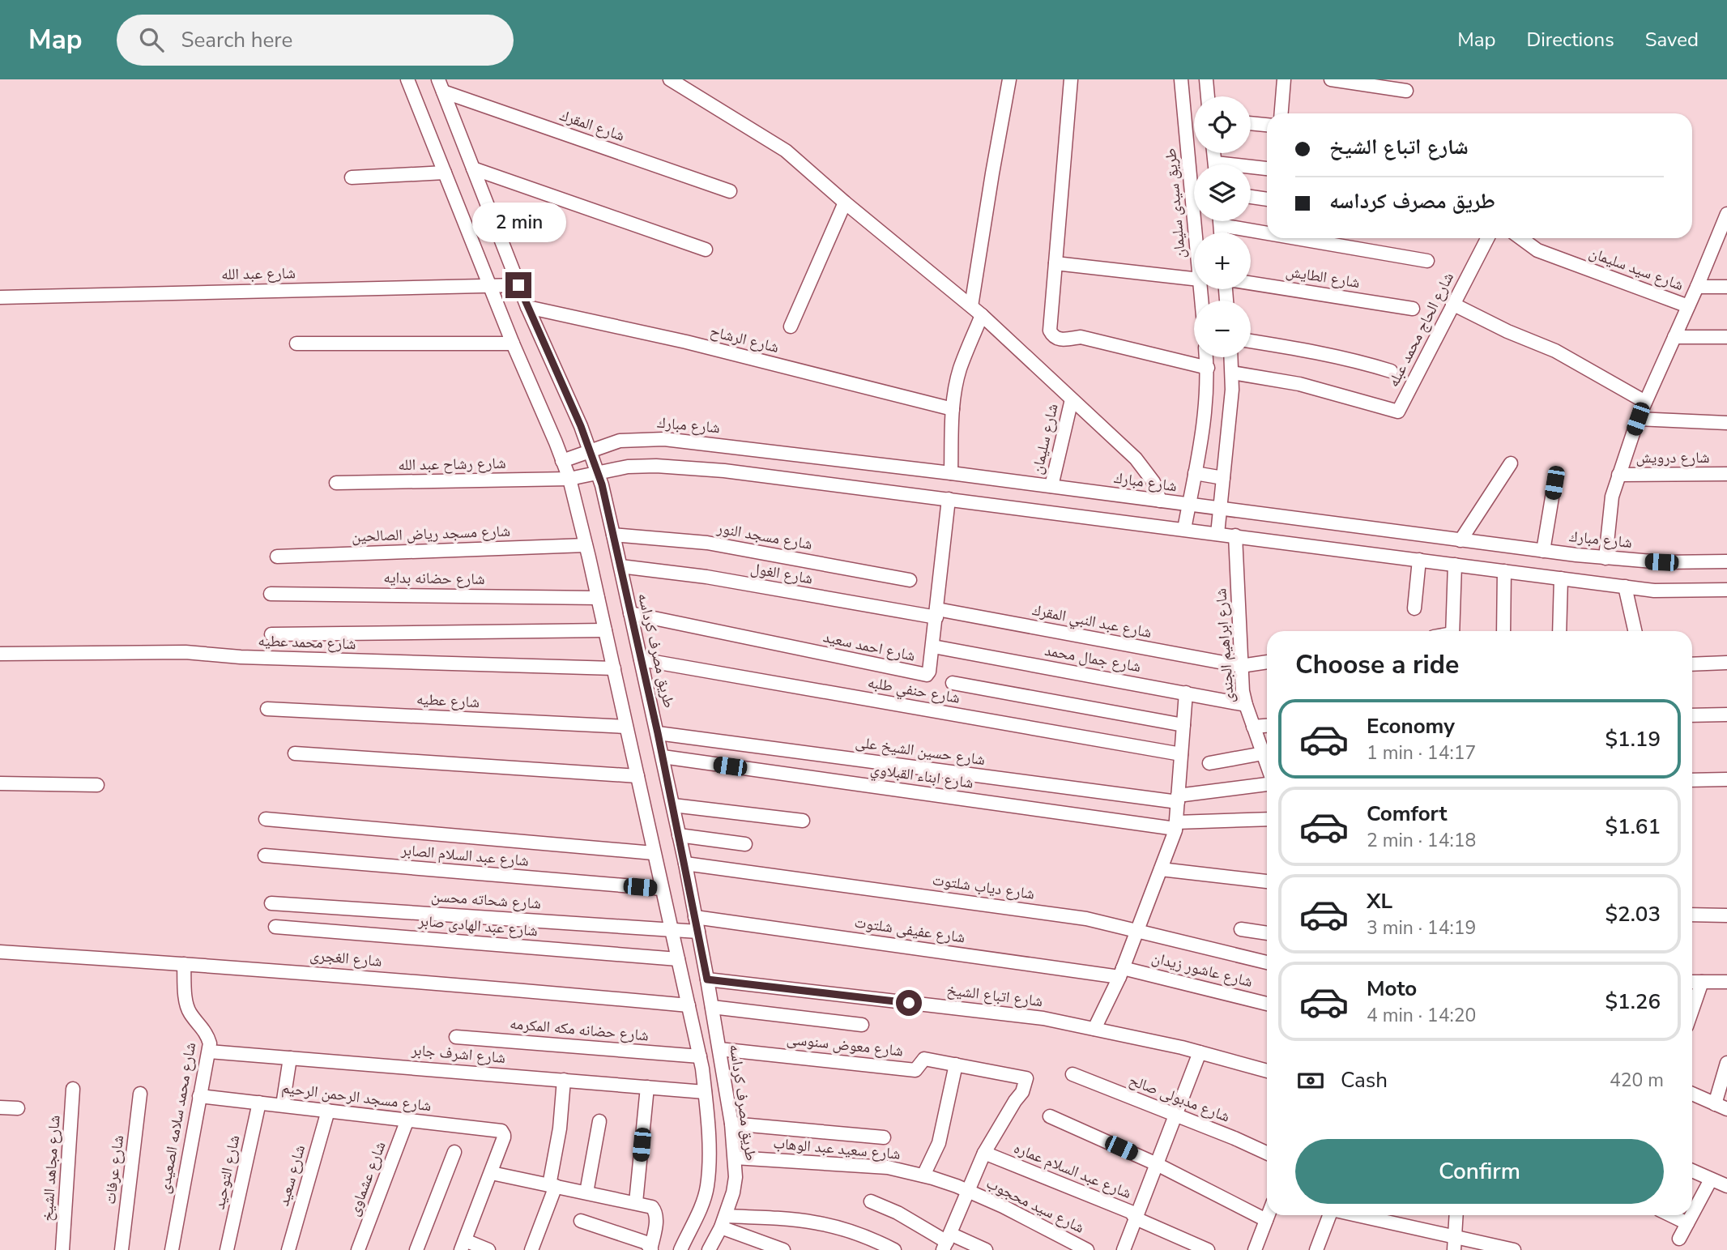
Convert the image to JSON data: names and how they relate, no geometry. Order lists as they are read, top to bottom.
{
  "streets": {
    "street": [
      "شارع المقرك",
      "طريق سيدى سليمان",
      "شارع سيد سليمان",
      "شارع عبد الله",
      "شارع الطايش",
      "شارع الحاج محمد عبله",
      "شارع الرشاح",
      "شارع مبارك",
      "شارع سليمان",
      "شارع درويش",
      "شارع رشاح عبد الله",
      "شارع مسجد رياض الصالحين",
      "شارع مسجد النور",
      "شارع الغول",
      "شارع حضانه بدايه",
      "شارع عبد النبي المقرك",
      "شارع محمد عطيه",
      "شارع ابراهيم الجندى",
      "شارع احمد سعيد",
      "طريق مصرف كرداسه",
      "شارع جمال محمد",
      "شارع حنفي طلبه",
      "شارع عطيه",
      "شارع حسين الشيخ على",
      "شارع ابناء القبلاوي",
      "شارع عبد السلام الصابر",
      "شارع دياب شلتوت",
      "شارع شحاته محسن",
      "شارع عبد الهادى صابر",
      "شارع عفيفى شلتوت",
      "شارع الغجرى",
      "شارع عاشور زيدان",
      "شارع اتباع الشيخ",
      "شارع حضانه مكه المكرمه",
      "شارع معوض سنوسى",
      "شارع اشرف جابر",
      "شارع مسجد الرحمن الرحيم",
      "شارع مدبولى صالح",
      "شارع محمد سلامه الصعيدى",
      "شارع سعيد عبد الوهاب",
      "شارع مجاهد الشيخ",
      "شارع عرفات",
      "شارع عبد السلام عماره",
      "شارع التوحيد",
      "شارع سعيد",
      "شارع عشماوى",
      "شارع سيد محجوب"
    ]
  },
  "crossings": [
    ["شارع المقرك", "طريق مصرف كرداسه"],
    ["شارع سيد سليمان", "شارع مبارك"],
    ["شارع سيد سليمان", "شارع درويش"],
    ["شارع عبد الله", "طريق مصرف كرداسه"],
    ["شارع الرشاح", "طريق مصرف كرداسه"],
    ["شارع مبارك", "شارع سليمان"],
    ["شارع مبارك", "طريق مصرف كرداسه"],
    ["شارع مسجد النور", "طريق مصرف كرداسه"],
    ["شارع الغول", "شارع عبد النبي المقرك"],
    ["شارع الغول", "شارع احمد سعيد"],
    ["شارع الغول", "طريق مصرف كرداسه"],
    ["شارع عبد النبي المقرك", "شارع ابراهيم الجندى"],
    ["شارع عبد النبي المقرك", "شارع احمد سعيد"],
    ["شارع ابراهيم الجندى", "شارع جمال محمد"],
    ["شارع احمد سعيد", "طريق مصرف كرداسه"],
    ["شارع احمد سعيد", "شارع جمال محمد"],
    ["طريق مصرف كرداسه", "شارع حنفي طلبه"],
    ["طريق مصرف كرداسه", "شارع حسين الشيخ على"],
    ["طريق مصرف كرداسه", "شارع ابناء القبلاوي"],
    ["طريق مصرف كرداسه", "شارع دياب شلتوت"],
    ["طريق مصرف كرداسه", "شارع شحاته محسن"],
    ["طريق مصرف كرداسه", "شارع عفيفى شلتوت"],
    ["طريق مصرف كرداسه", "شارع اتباع الشيخ"],
    ["طريق مصرف كرداسه", "شارع معوض سنوسى"],
    ["طريق مصرف كرداسه", "شارع سعيد عبد الوهاب"],
    ["شارع عفيفى شلتوت", "شارع عاشور زيدان"],
    ["شارع الغجرى", "شارع محمد سلامه الصعيدى"],
    ["شارع معوض سنوسى", "شارع عبد السلام عماره"],
    ["شارع اشرف جابر", "شارع محمد سلامه الصعيدى"],
    ["شارع مسجد الرحمن الرحيم", "شارع محمد سلامه الصعيدى"],
    ["شارع مسجد الرحمن الرحيم", "شارع التوحيد"],
    ["شارع مسجد الرحمن الرحيم", "شارع سعيد"],
    ["شارع مسجد الرحمن الرحيم", "شارع عشماوى"],
    ["شارع سعيد عبد الوهاب", "شارع سيد محجوب"]
  ],
  "page": {
    "header": "Map",
    "search": "Search here",
    "nav": ["Map", "Directions", "Saved"],
    "map_buttons": ["+", "−"],
    "banner": ["شارع اتباع الشيخ", "طريق مصرف كرداسه"],
    "bubble": "2 min",
    "heading": "Choose a ride",
    "list": [
      {
        "name": "Economy",
        "note": "1 min · 14:17",
        "value": "$1.19"
      },
      {
        "name": "Comfort",
        "note": "2 min · 14:18",
        "value": "$1.61"
      },
      {
        "name": "XL",
        "note": "3 min · 14:19",
        "value": "$2.03"
      },
      {
        "name": "Moto",
        "note": "4 min · 14:20",
        "value": "$1.26"
      }
    ],
    "pay": ["Cash", "420 m"],
    "buttons": "Confirm"
  }
}
